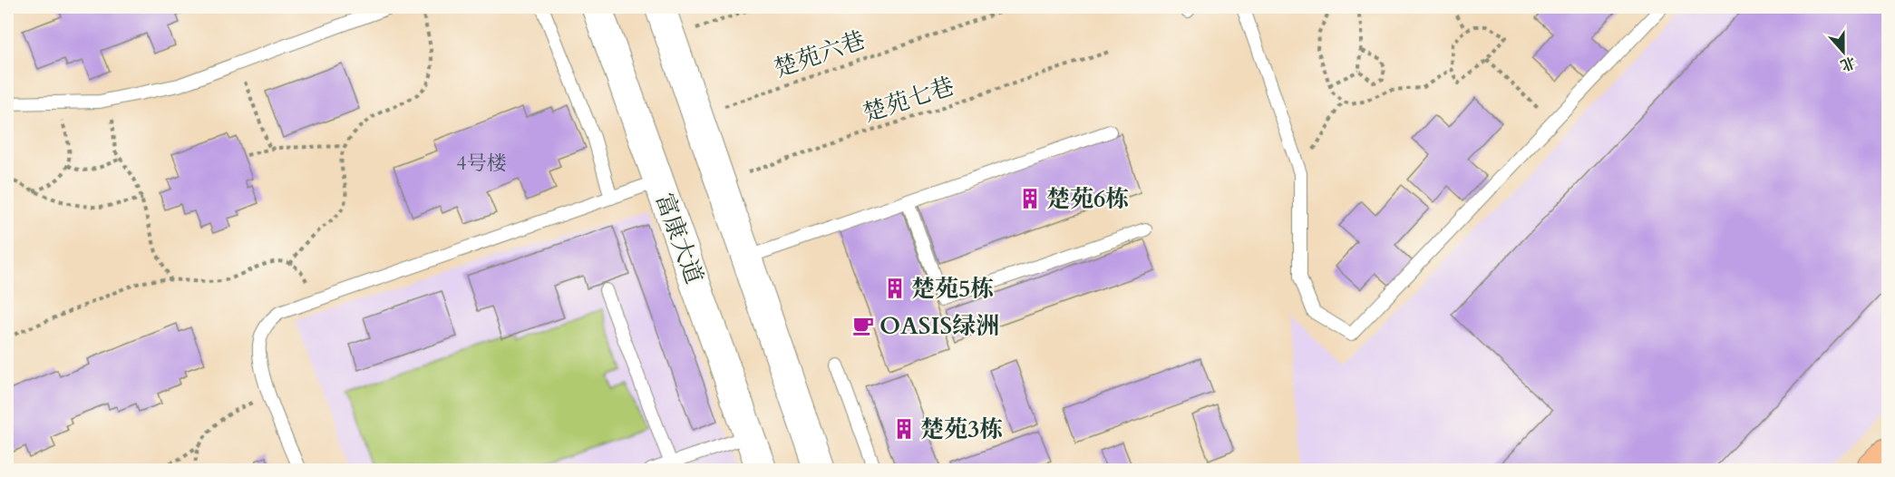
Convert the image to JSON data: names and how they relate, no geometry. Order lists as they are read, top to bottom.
{
  "streets": {
    "street": ["富康大道"],
    "path": ["楚苑六巷", "楚苑七巷"]
  },
  "places": {
    "building": ["楚苑6栋", "楚苑5栋", "楚苑3栋"],
    "cafe": ["OASIS绿洲"]
  },
  "house_numbers": ["4号楼"],
  "north": "bottom"
}
